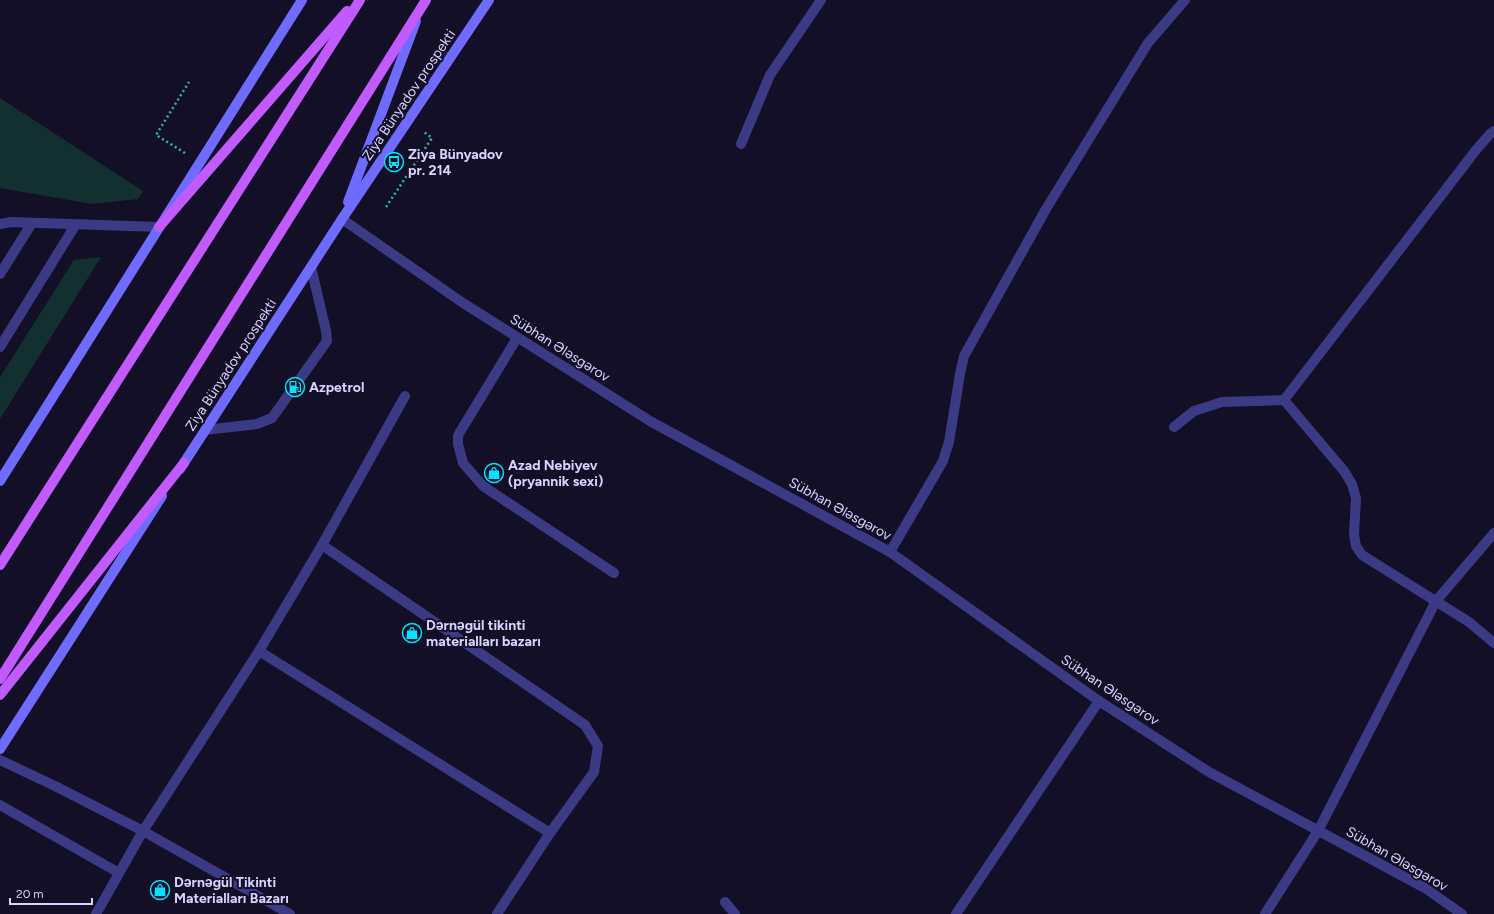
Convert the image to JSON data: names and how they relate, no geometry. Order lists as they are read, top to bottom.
{
  "streets": {
    "main road": ["Ziya Bünyadov prospekti"],
    "street": ["Sübhan Ələsgərov"]
  },
  "crossings": [
    ["Ziya Bünyadov prospekti", "Sübhan Ələsgərov"]
  ],
  "places": {
    "bus stop": ["Ziya Bünyadov pr. 214"],
    "fuel station": ["Azpetrol"],
    "shop": ["Azad Nebiyev (pryannik sexi)", "Dərnəgül tikinti materialları bazarı", "Dərnəgül Tikinti Materialları Bazarı"]
  },
  "scale_bar": "20 m"
}
